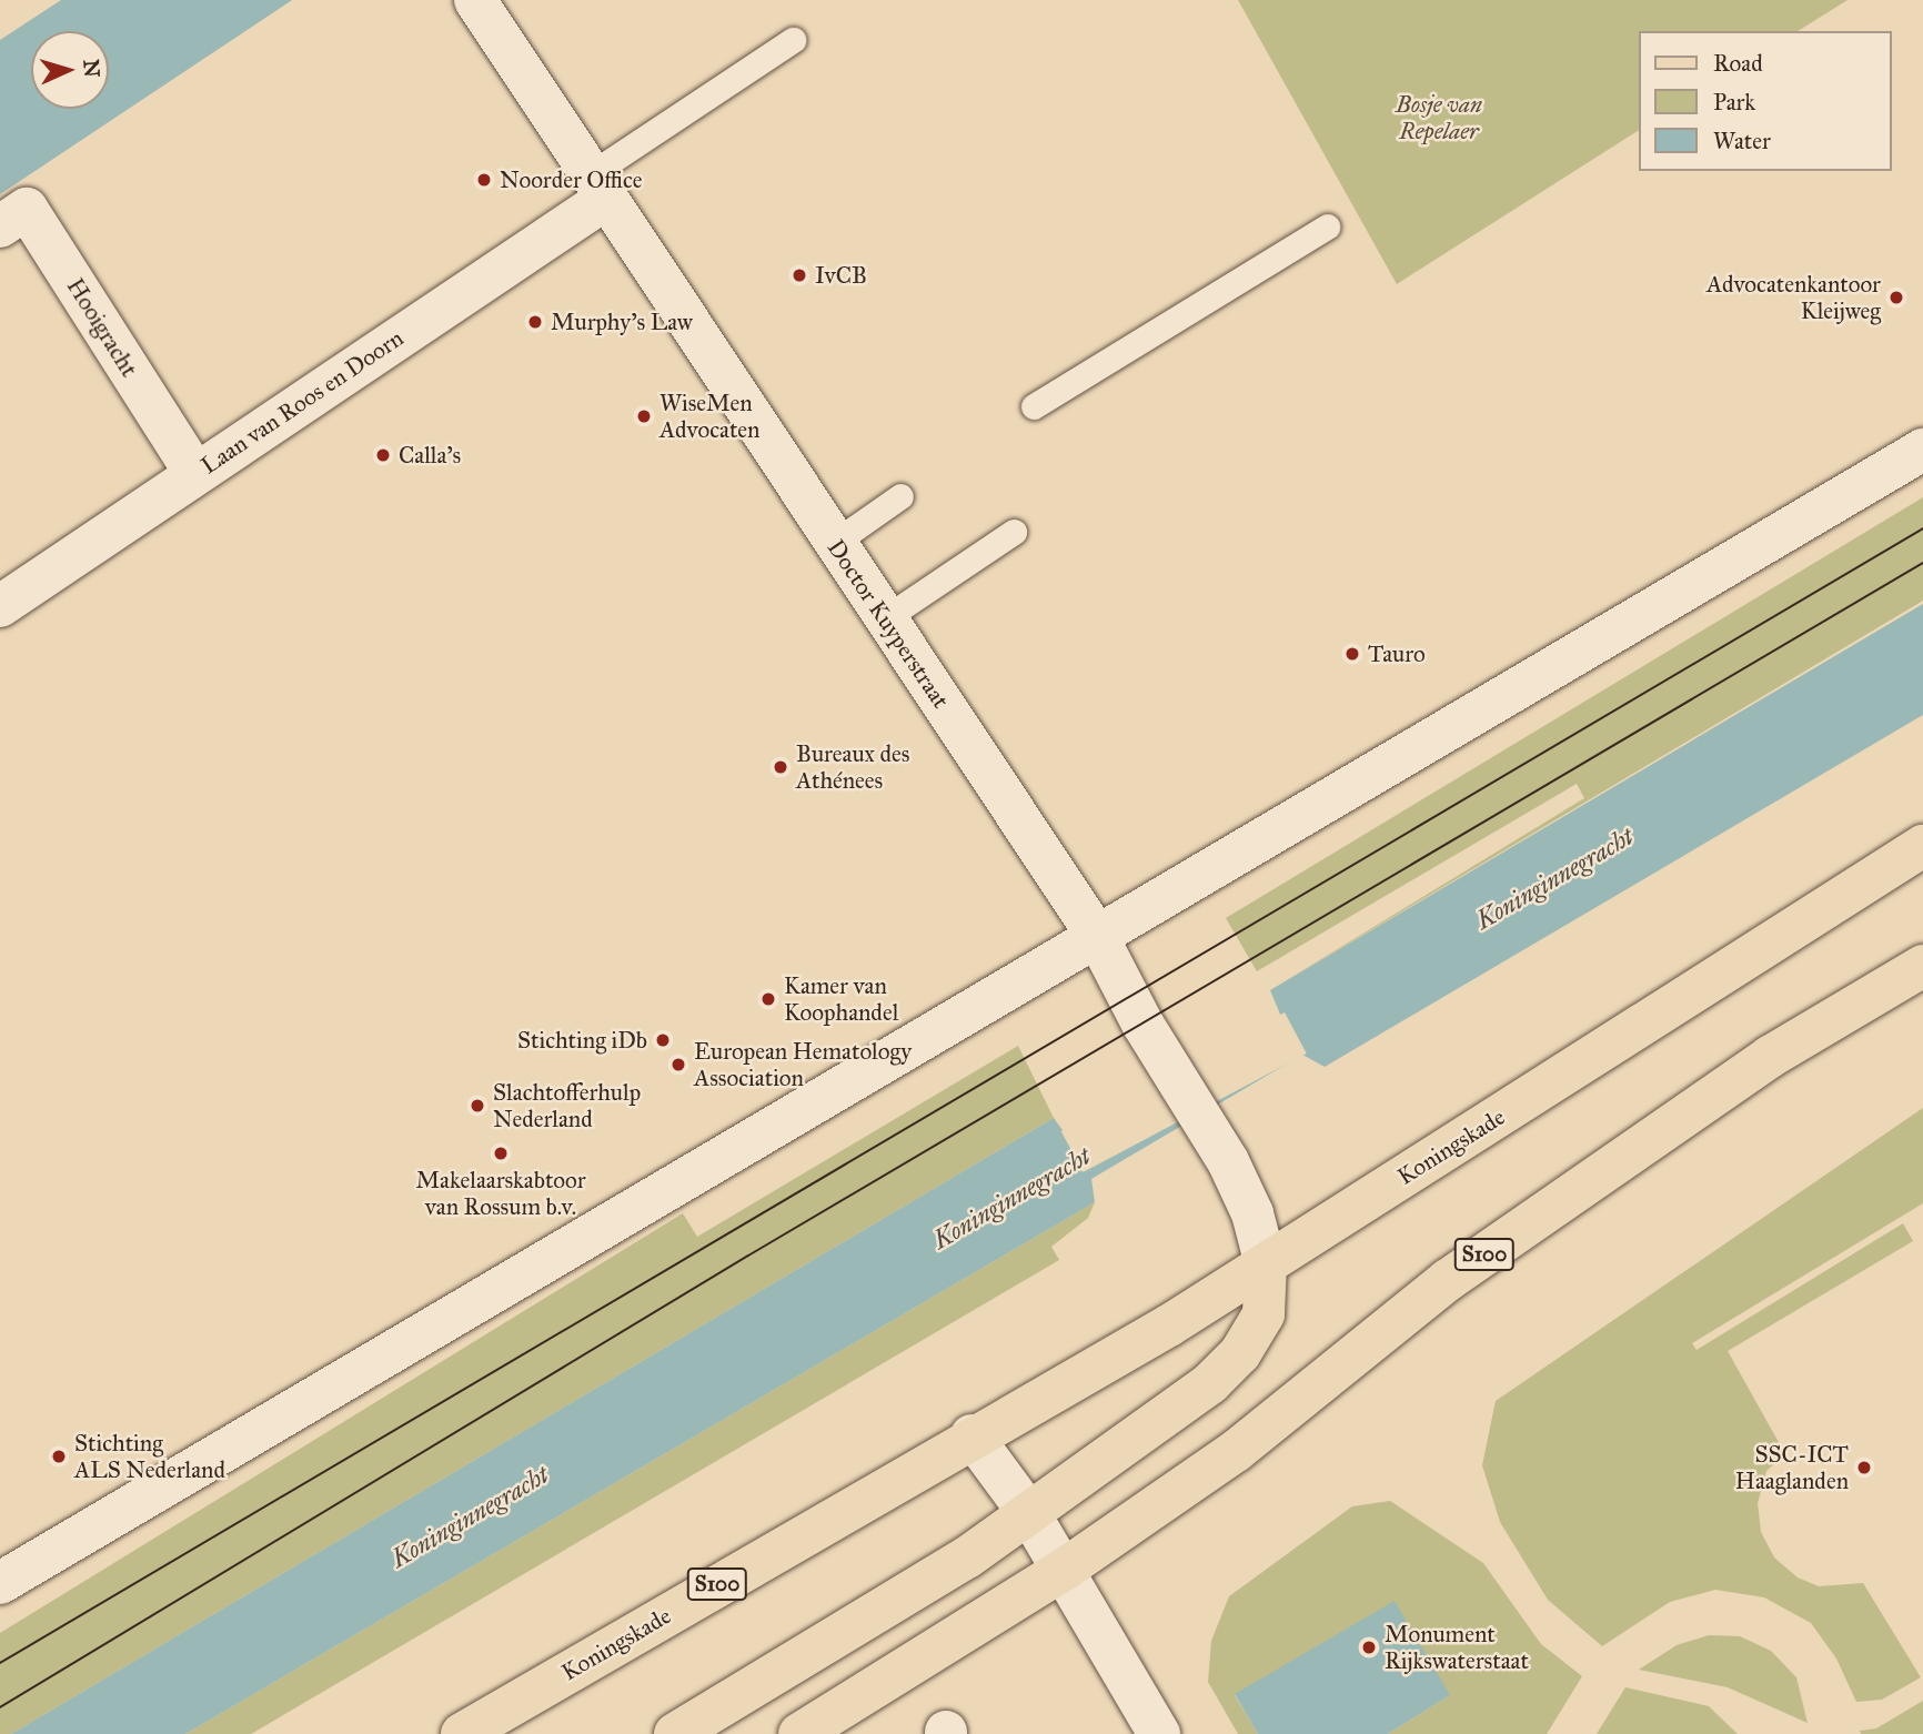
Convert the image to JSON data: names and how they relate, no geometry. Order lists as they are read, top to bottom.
{
  "streets": {
    "main road": ["Koningskade", "S100"],
    "street": ["Hooigracht", "Laan van Roos en Doorn", "Doctor Kuyperstraat"]
  },
  "crossings": [
    ["Hooigracht", "Laan van Roos en Doorn"],
    ["Laan van Roos en Doorn", "Doctor Kuyperstraat"],
    ["Doctor Kuyperstraat", "Koningskade"]
  ],
  "water": ["Koninginnegracht"],
  "parks": ["Bosje van Repelaer"],
  "places": [
    "Noorder Office",
    "IvCB",
    "Advocatenkantoor Kleijweg",
    "Murphy's Law",
    "WiseMen Advocaten",
    "Calla's",
    "Tauro",
    "Bureaux des Athénees",
    "Kamer van Koophandel",
    "Stichting iDb",
    "European Hematology Association",
    "Slachtofferhulp Nederland",
    "Makelaarskabtoor van Rossum b.v.",
    "Stichting ALS Nederland",
    "SSC-ICT Haaglanden",
    "Monument Rijkswaterstaat"
  ],
  "legend": ["Road", "Park", "Water"],
  "north": "right"
}
